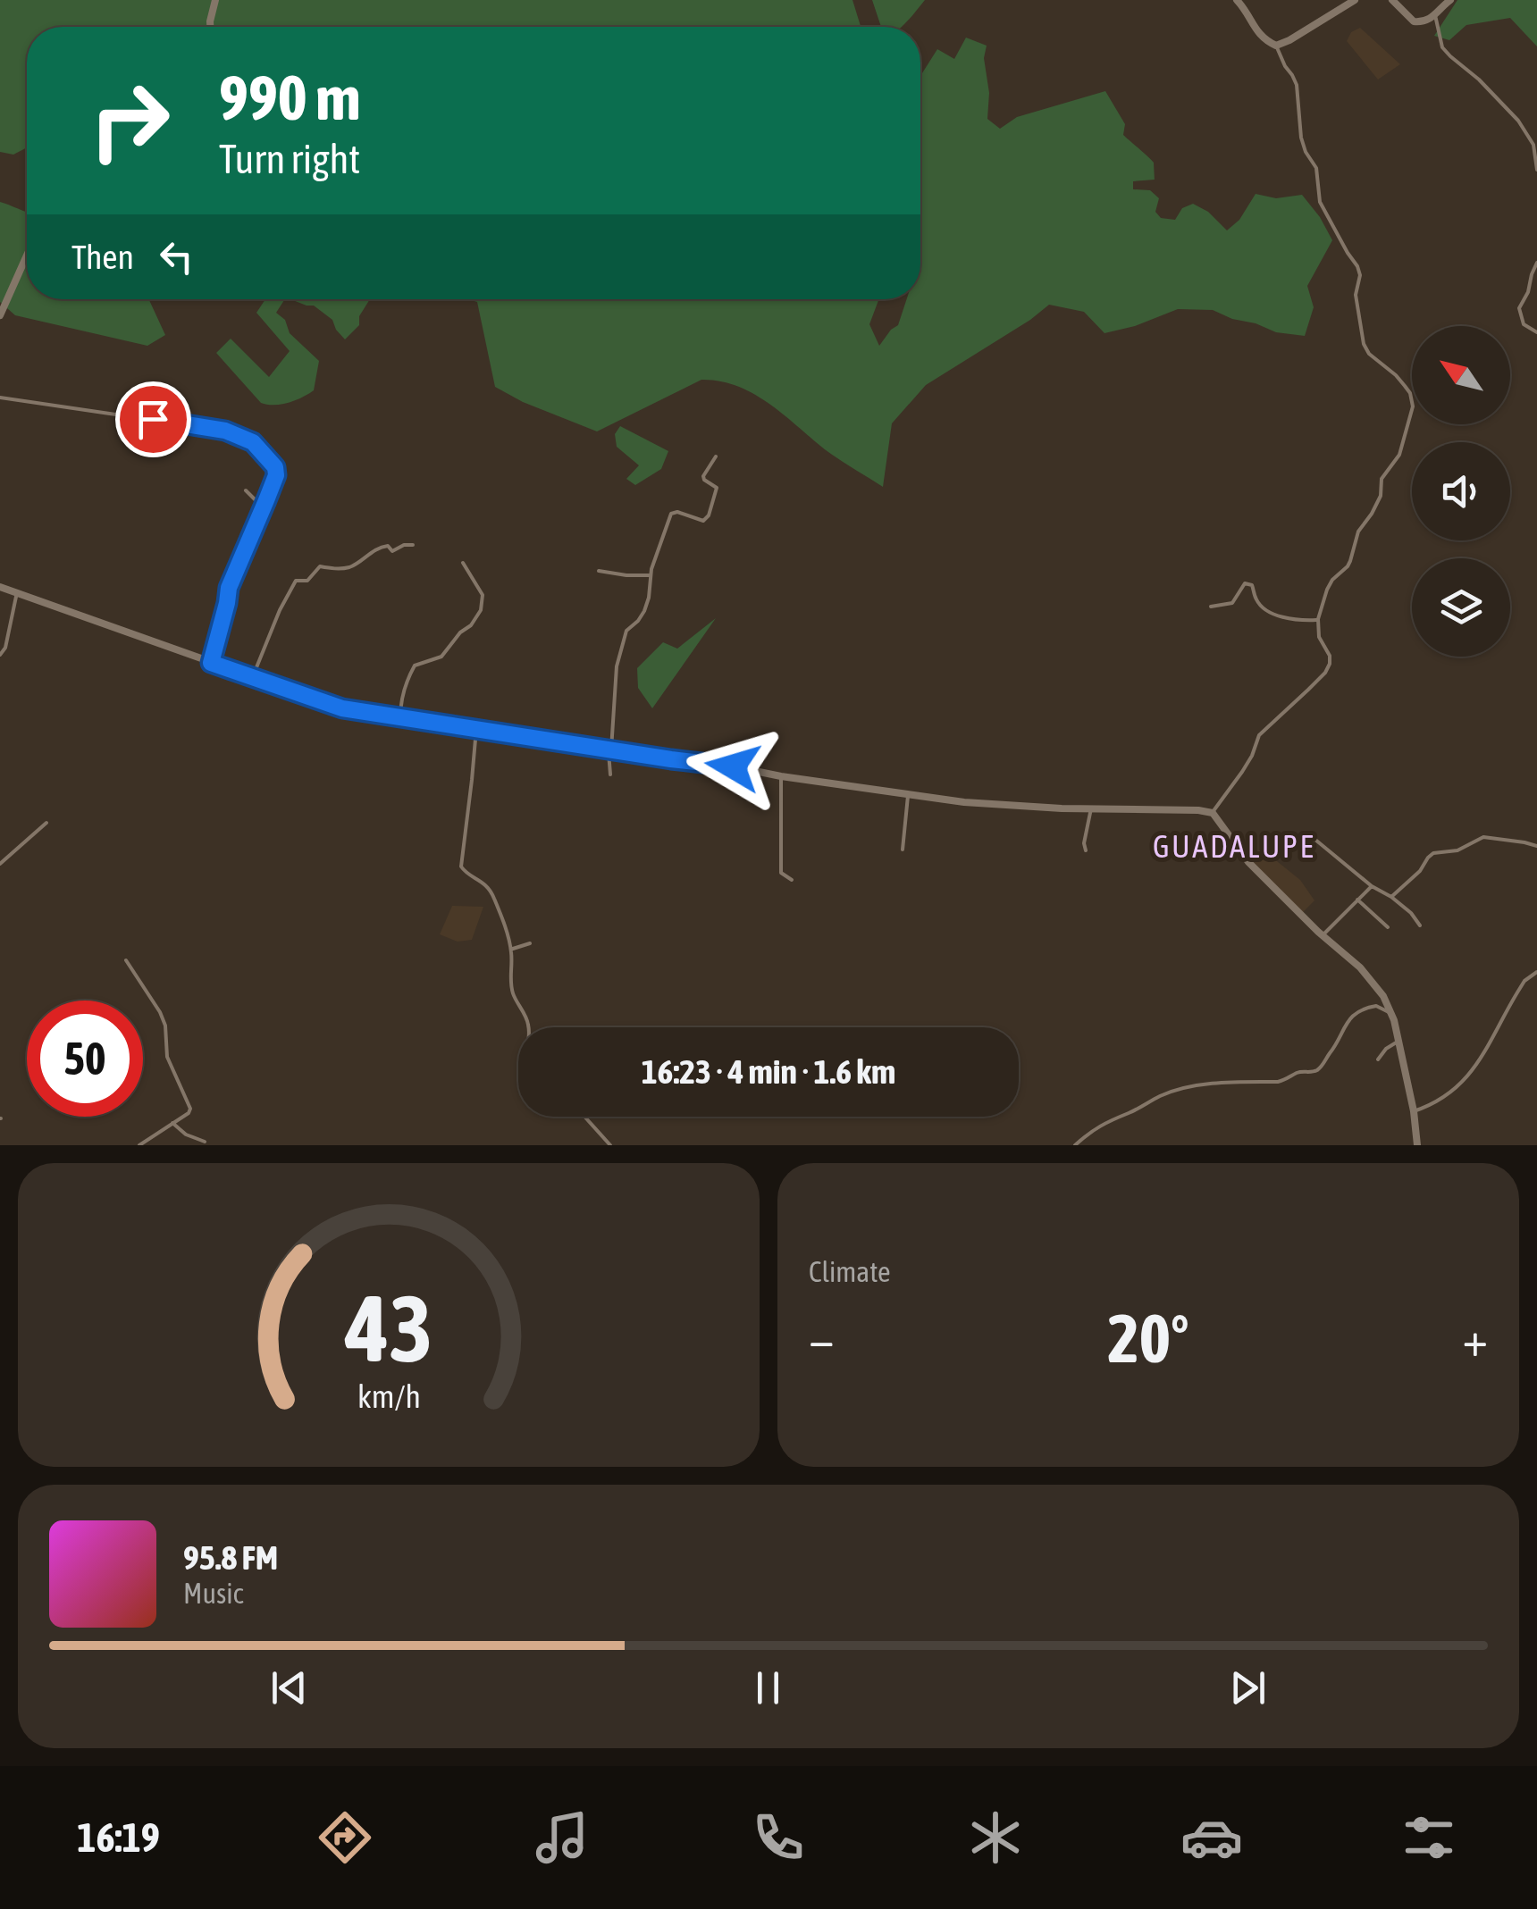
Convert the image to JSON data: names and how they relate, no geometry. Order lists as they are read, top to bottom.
{
  "districts": ["GUADALUPE"],
  "north": "top left",
  "page": {
    "turn": ["990 m", "Turn right"],
    "then": "Then",
    "limit": "50",
    "trip": "16:23 · 4 min · 1.6 km",
    "tile": "Climate",
    "heat": ["−", "20°", "+"],
    "song": ["95.8 FM", "Music"],
    "tabs": "16:19",
    "gauge": ["43", "km/h"]
  }
}
